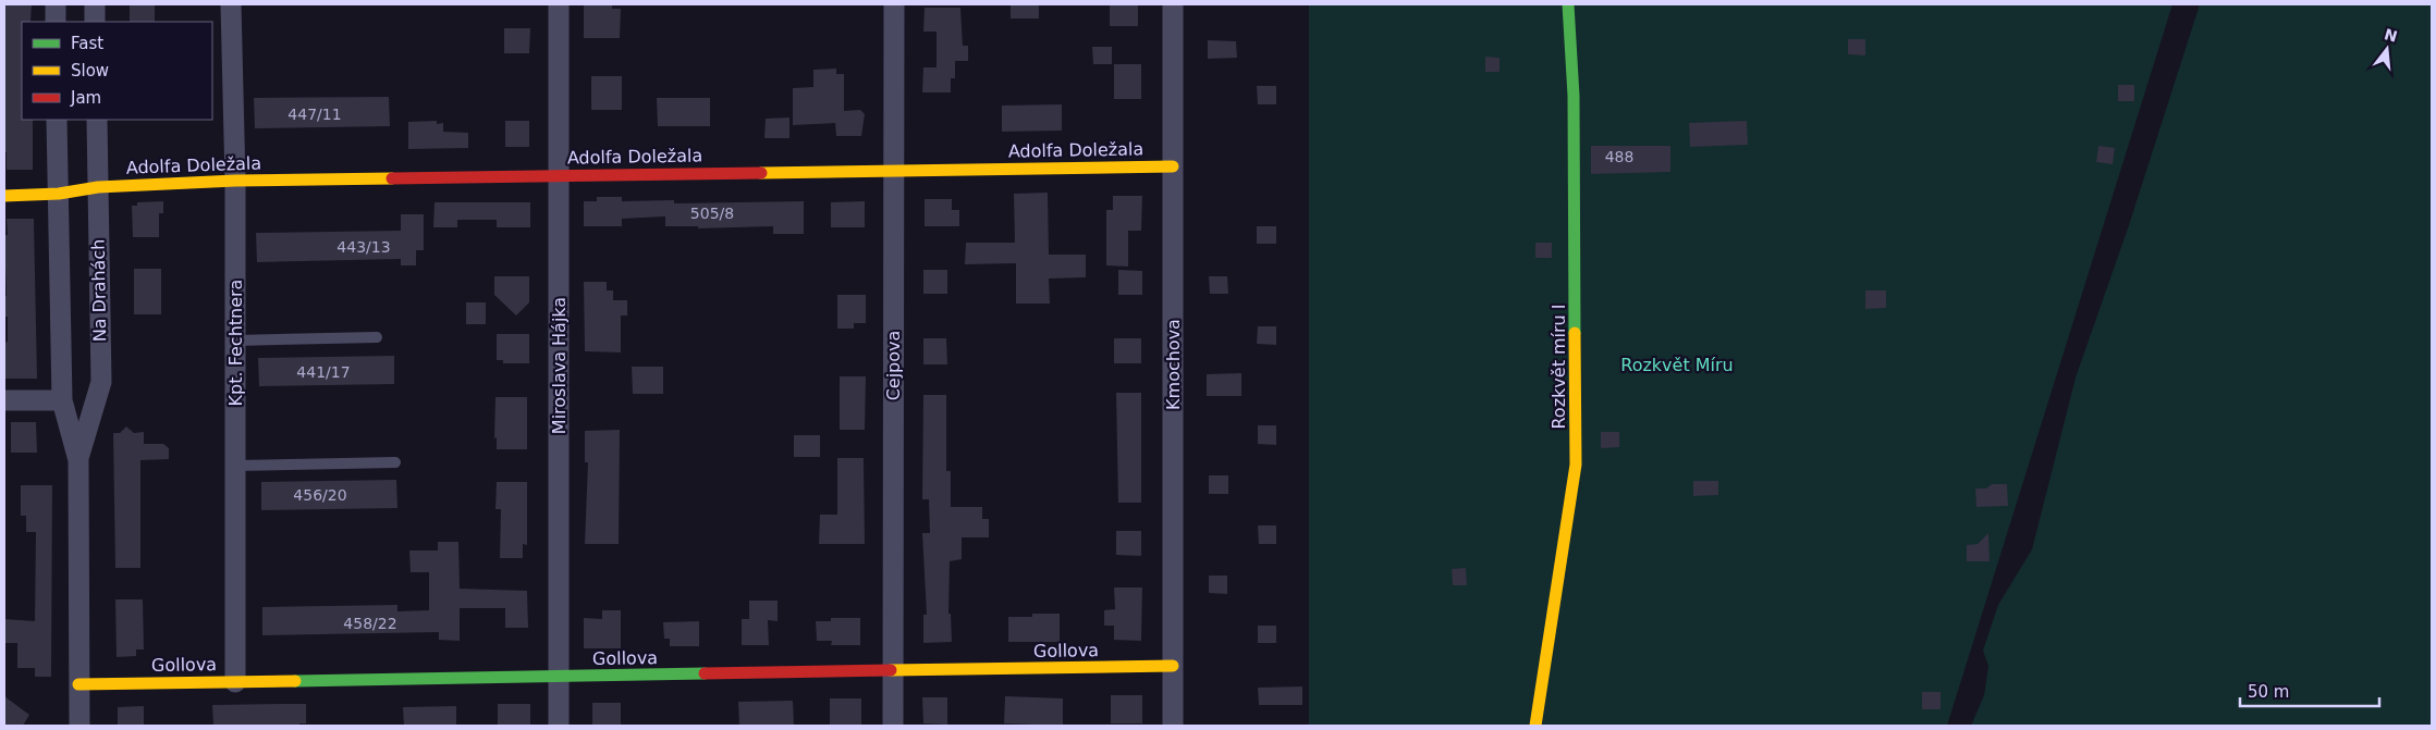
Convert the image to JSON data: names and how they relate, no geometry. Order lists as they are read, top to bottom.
{
  "streets": {
    "street": [
      "Adolfa Doležala",
      "Na Drahách",
      "Kpt. Fechtnera",
      "Kmochova",
      "Miroslava Hájka",
      "Cejpova",
      "Rozkvět míru I",
      "Gollova"
    ]
  },
  "crossings": [
    ["Adolfa Doležala", "Na Drahách"],
    ["Adolfa Doležala", "Kpt. Fechtnera"],
    ["Adolfa Doležala", "Kmochova"],
    ["Adolfa Doležala", "Miroslava Hájka"],
    ["Adolfa Doležala", "Cejpova"],
    ["Na Drahách", "Gollova"],
    ["Kpt. Fechtnera", "Gollova"],
    ["Kmochova", "Gollova"],
    ["Miroslava Hájka", "Gollova"],
    ["Cejpova", "Gollova"]
  ],
  "parks": ["Rozkvět Míru"],
  "house_numbers": [
    "447/11",
    "488",
    "505/8",
    "443/13",
    "441/17",
    "456/20",
    "458/22"
  ],
  "legend": ["Fast", "Slow", "Jam"],
  "scale_bar": "50 m",
  "north": "top"
}
